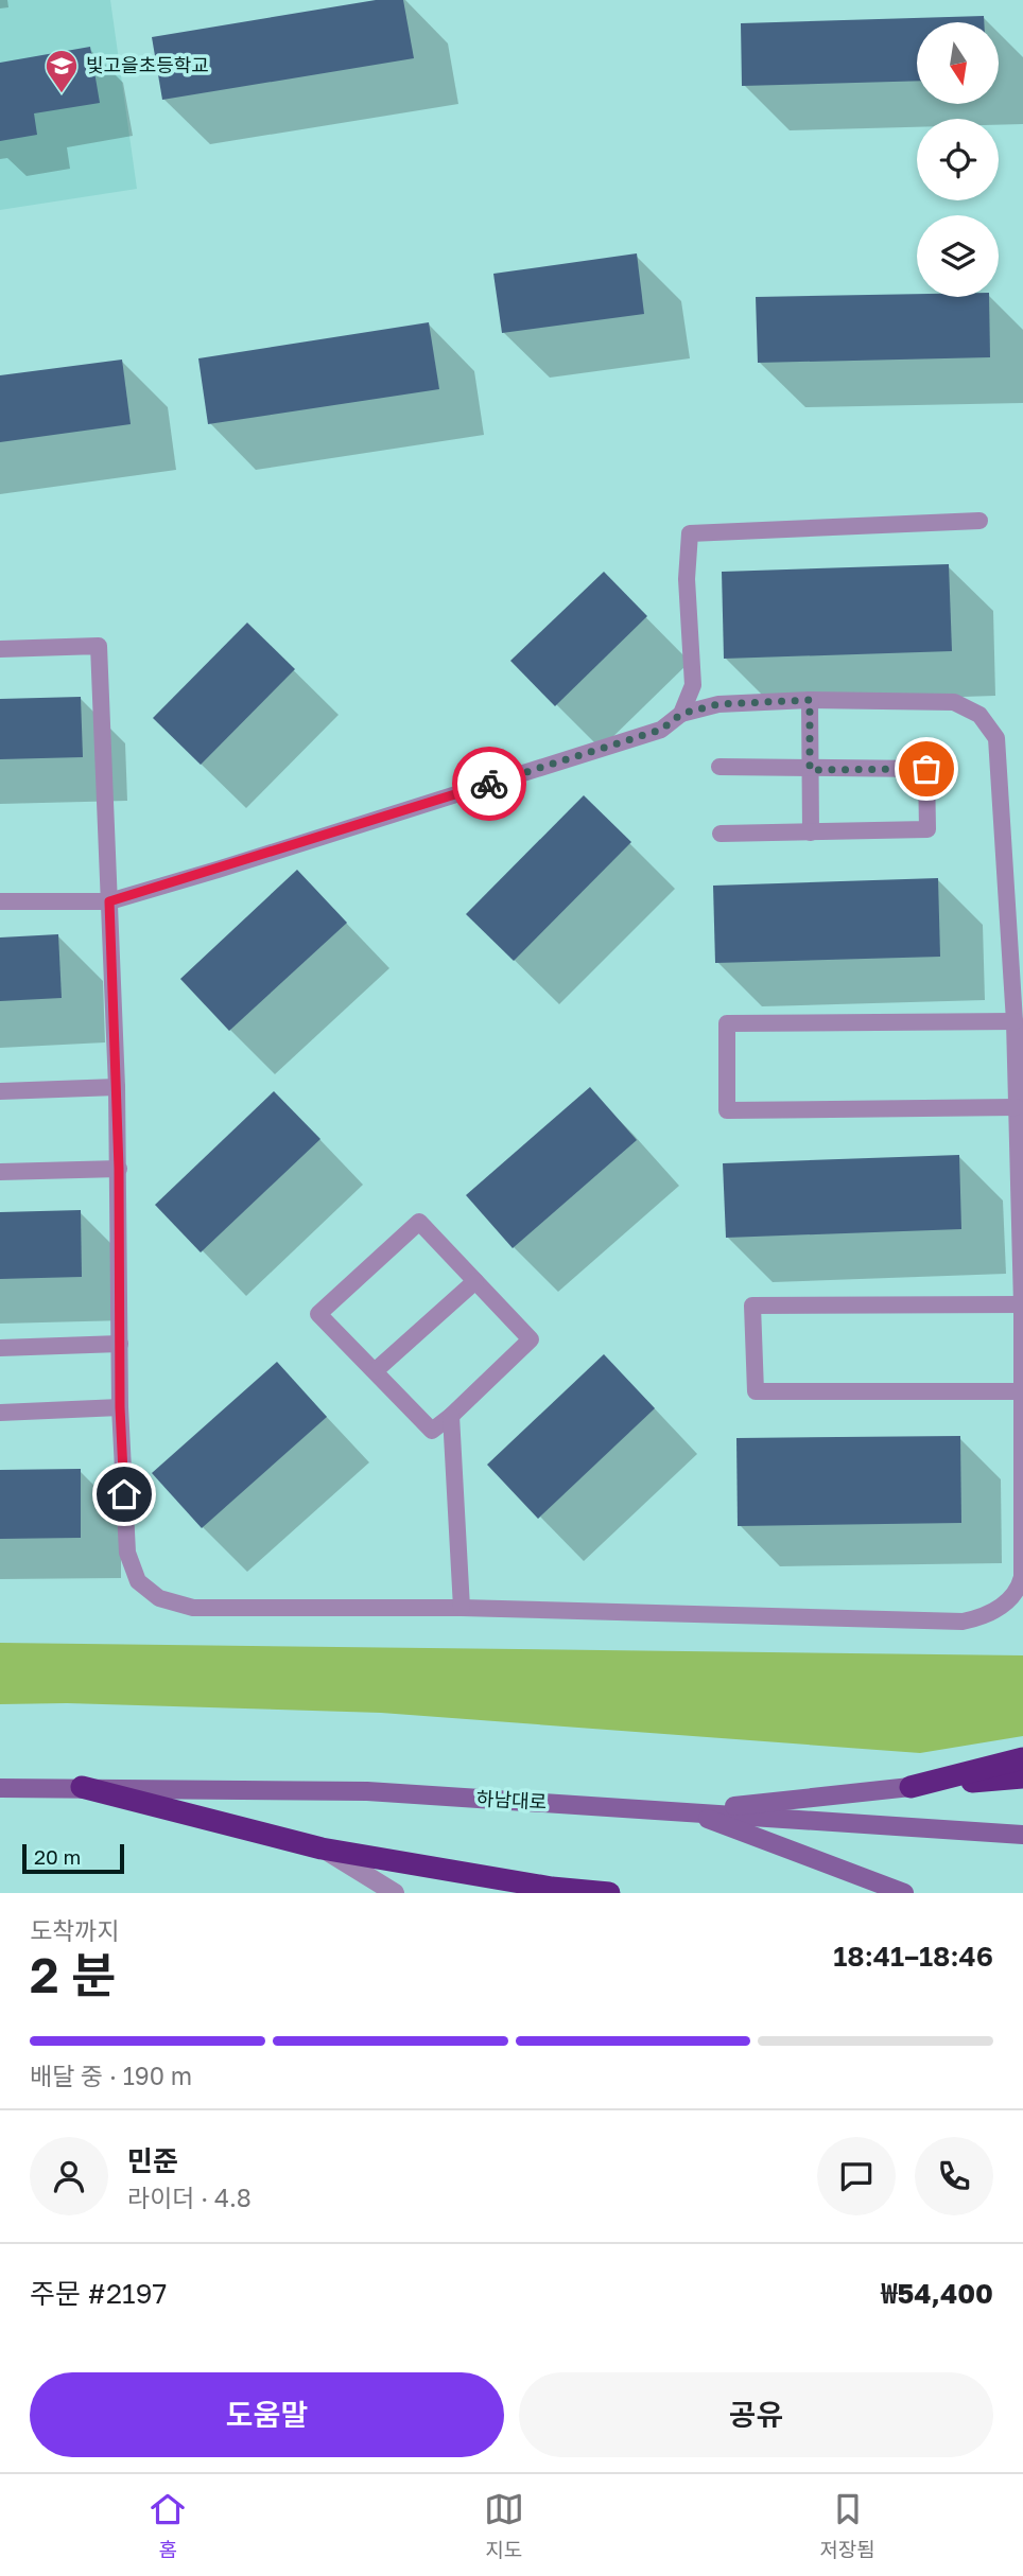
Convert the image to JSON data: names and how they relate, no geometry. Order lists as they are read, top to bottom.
{
  "streets": {
    "street": ["하남대로"]
  },
  "places": {
    "school or university": ["빛고을초등학교"]
  },
  "scale_bar": "20 m",
  "north": "bottom",
  "page": {
    "scale": "20 m",
    "heading": ["2 분", "도착까지", "18:41–18:46"],
    "panel": [
      "민준",
      "라이더 · 4.8",
      "주문 #2197",
      "₩54,400"
    ],
    "bar": "배달 중 · 190 m",
    "buttons": ["도움말", "공유"],
    "tabs": ["홈", "지도", "저장됨"]
  }
}
